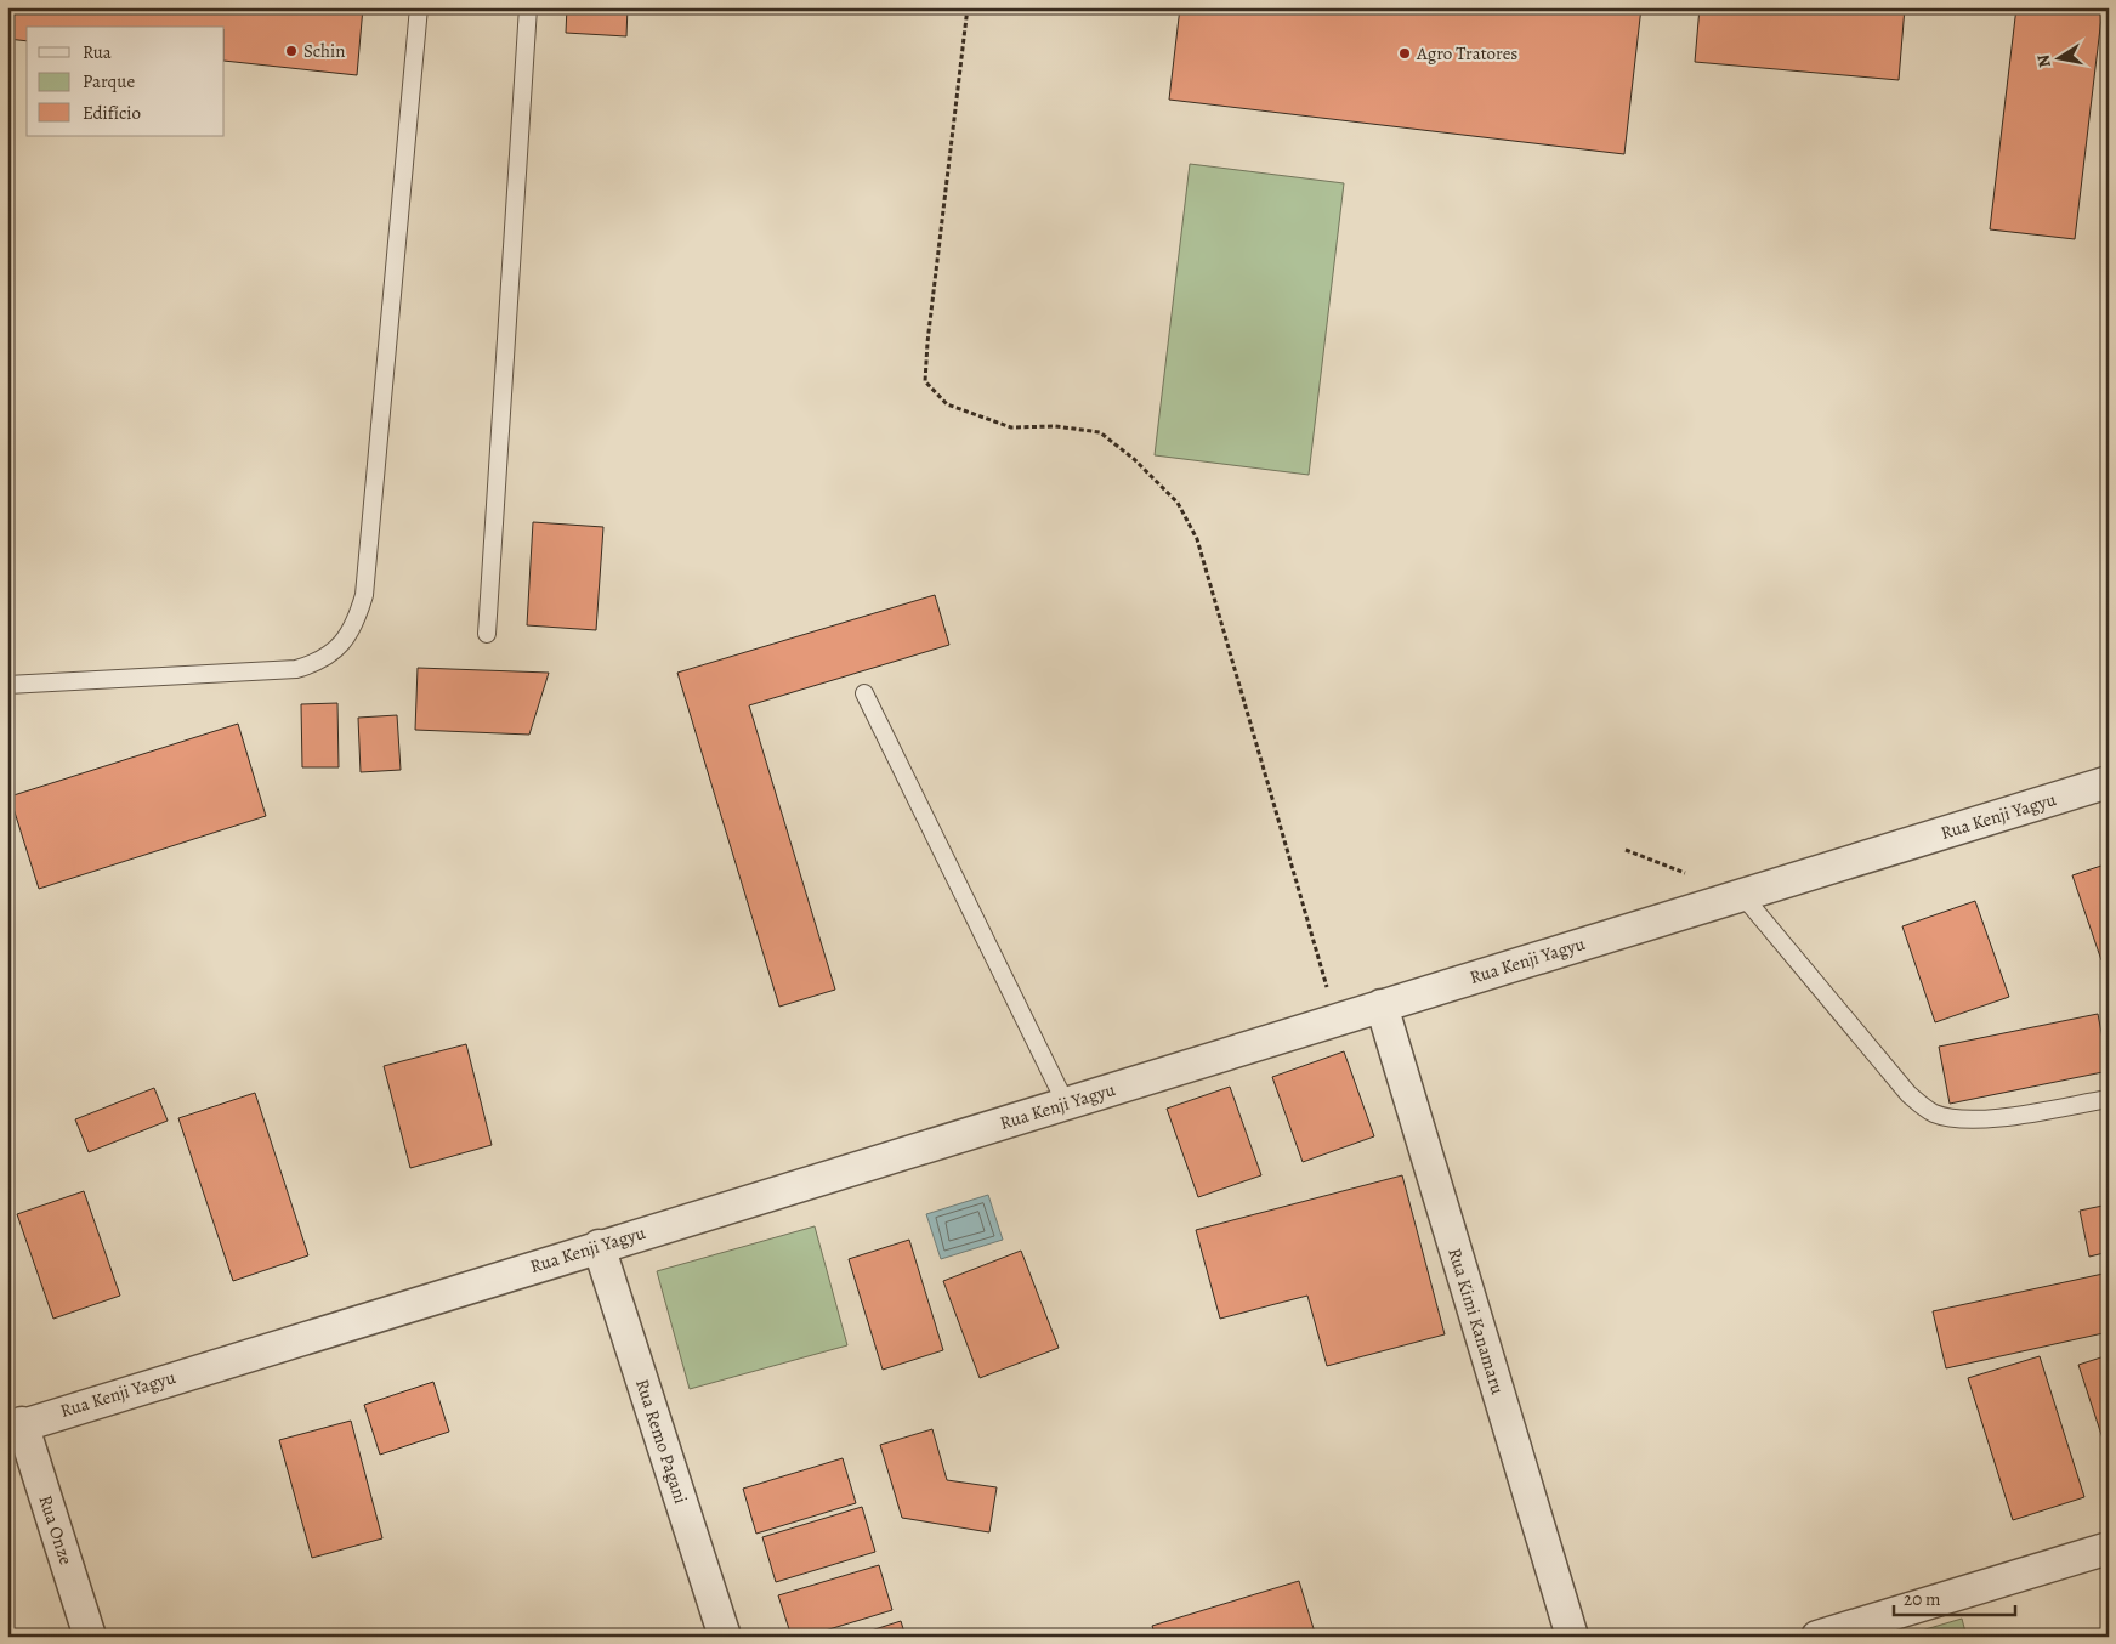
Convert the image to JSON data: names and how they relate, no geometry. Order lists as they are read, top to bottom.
{
  "streets": {
    "street": [
      "Rua Kenji Yagyu",
      "Rua Kimi Kanamaru",
      "Rua Remo Pagani",
      "Rua Onze"
    ]
  },
  "crossings": [
    ["Rua Kenji Yagyu", "Rua Kimi Kanamaru"],
    ["Rua Kenji Yagyu", "Rua Remo Pagani"],
    ["Rua Kenji Yagyu", "Rua Onze"]
  ],
  "places": ["Schin", "Agro Tratores"],
  "legend": ["Rua", "Parque", "Edifício"],
  "scale_bar": "20 m",
  "north": "left"
}
